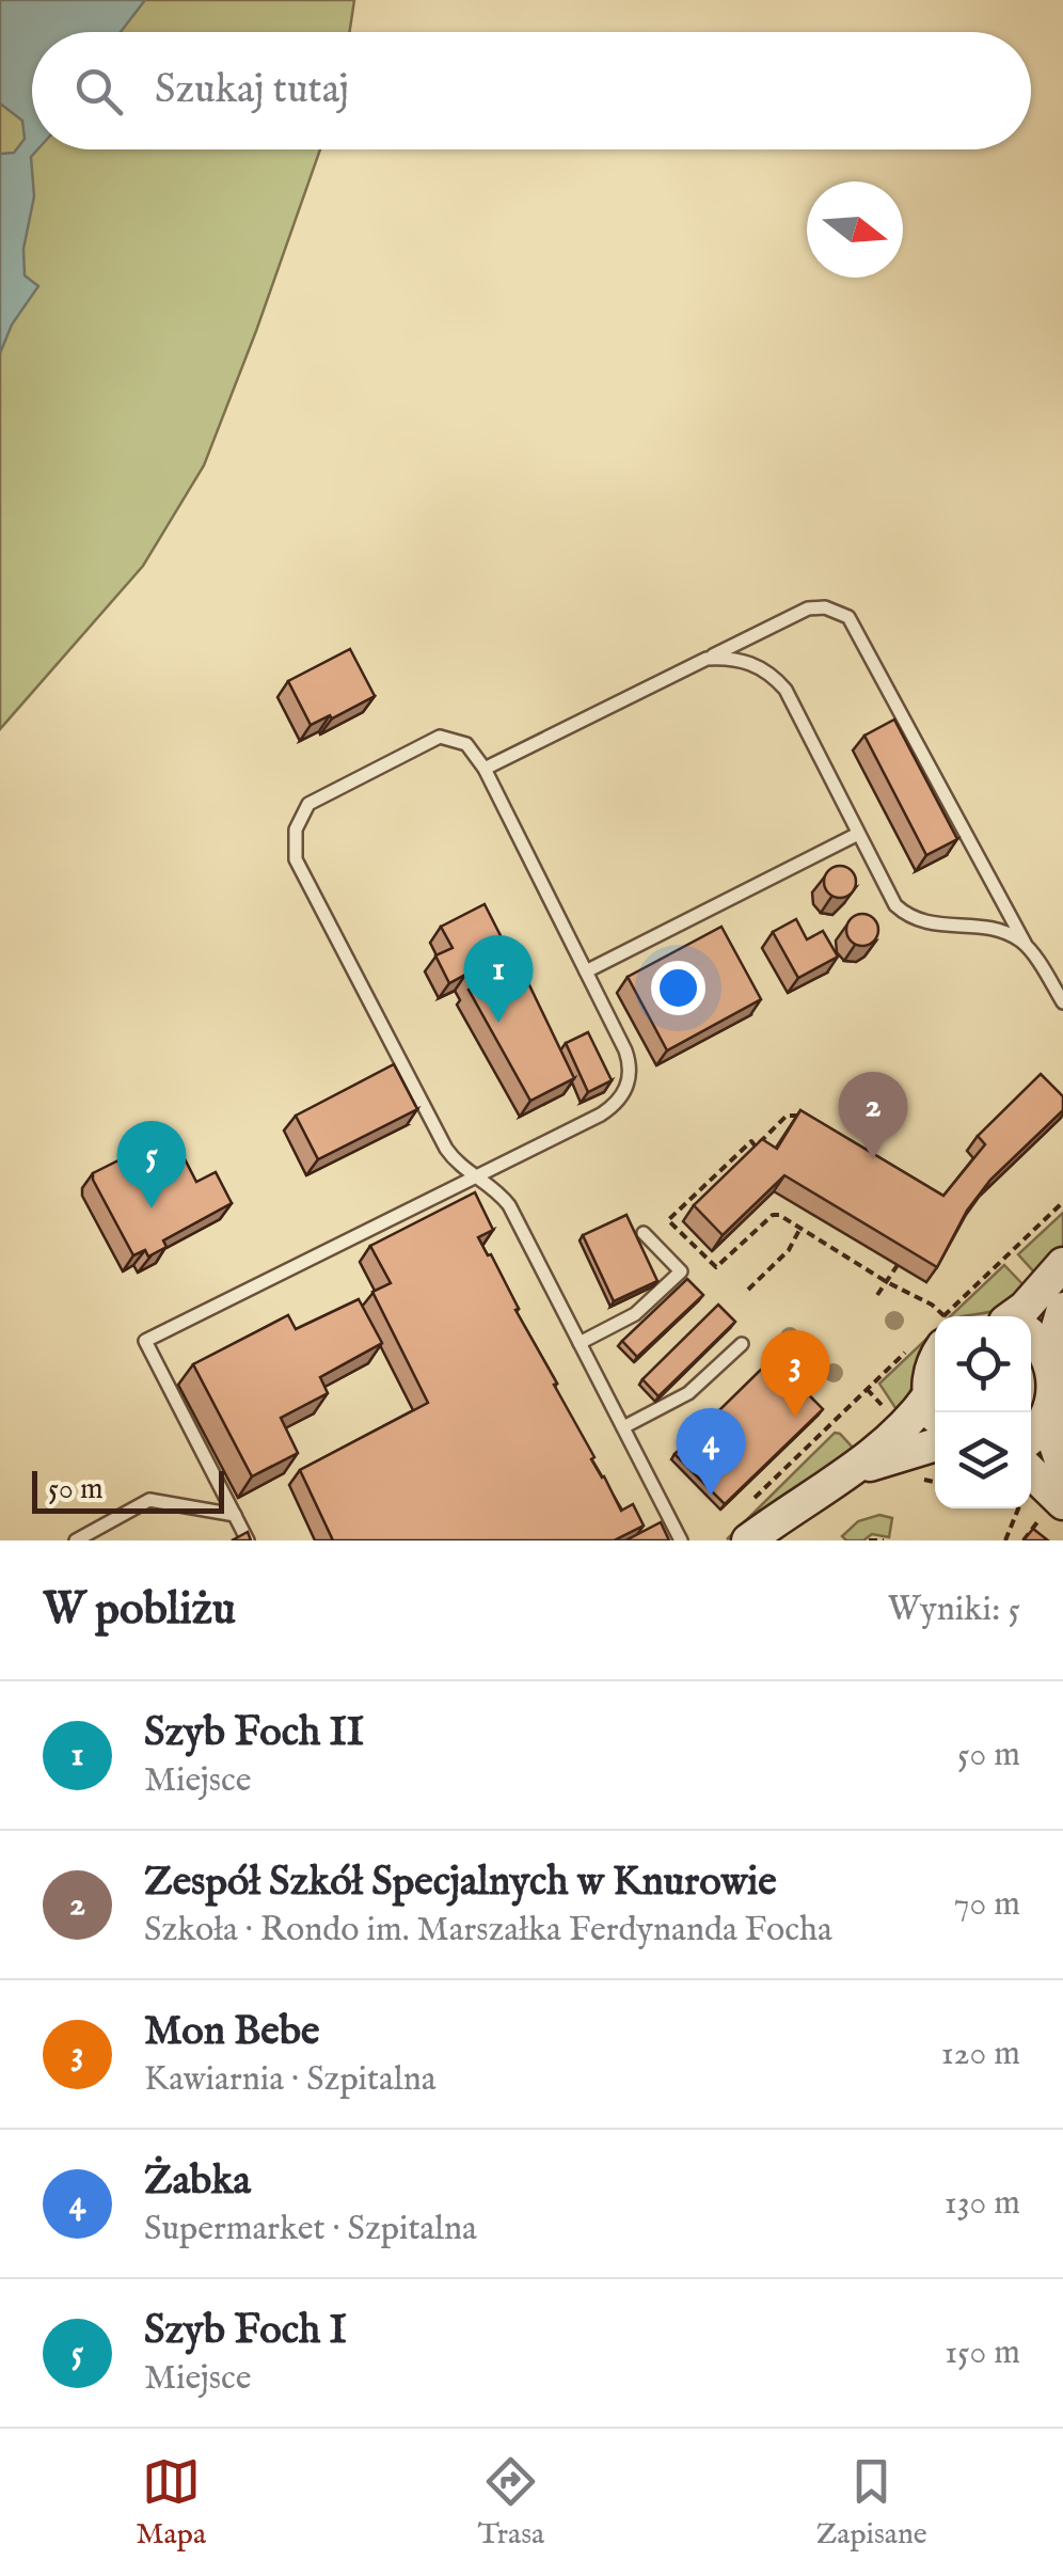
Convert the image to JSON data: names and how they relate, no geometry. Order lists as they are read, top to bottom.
{
  "scale_bar": "50 m",
  "north": "right",
  "page": {
    "search": "Szukaj tutaj",
    "pins": [
      "1",
      "2",
      "5",
      "3",
      "4"
    ],
    "scale": "50 m",
    "heading": ["W pobliżu", "Wyniki: 5"],
    "list": [
      {
        "mark": "1",
        "name": "Szyb Foch II",
        "note": "Miejsce",
        "value": "50 m"
      },
      {
        "mark": "2",
        "name": "Zespół Szkół Specjalnych w Knurowie",
        "note": "Szkoła · Rondo im. Marszałka Ferdynanda Focha",
        "value": "70 m"
      },
      {
        "mark": "3",
        "name": "Mon Bebe",
        "note": "Kawiarnia · Szpitalna",
        "value": "120 m"
      },
      {
        "mark": "4",
        "name": "Żabka",
        "note": "Supermarket · Szpitalna",
        "value": "130 m"
      },
      {
        "mark": "5",
        "name": "Szyb Foch I",
        "note": "Miejsce",
        "value": "150 m"
      }
    ],
    "nav": ["Mapa", "Trasa", "Zapisane"]
  }
}
